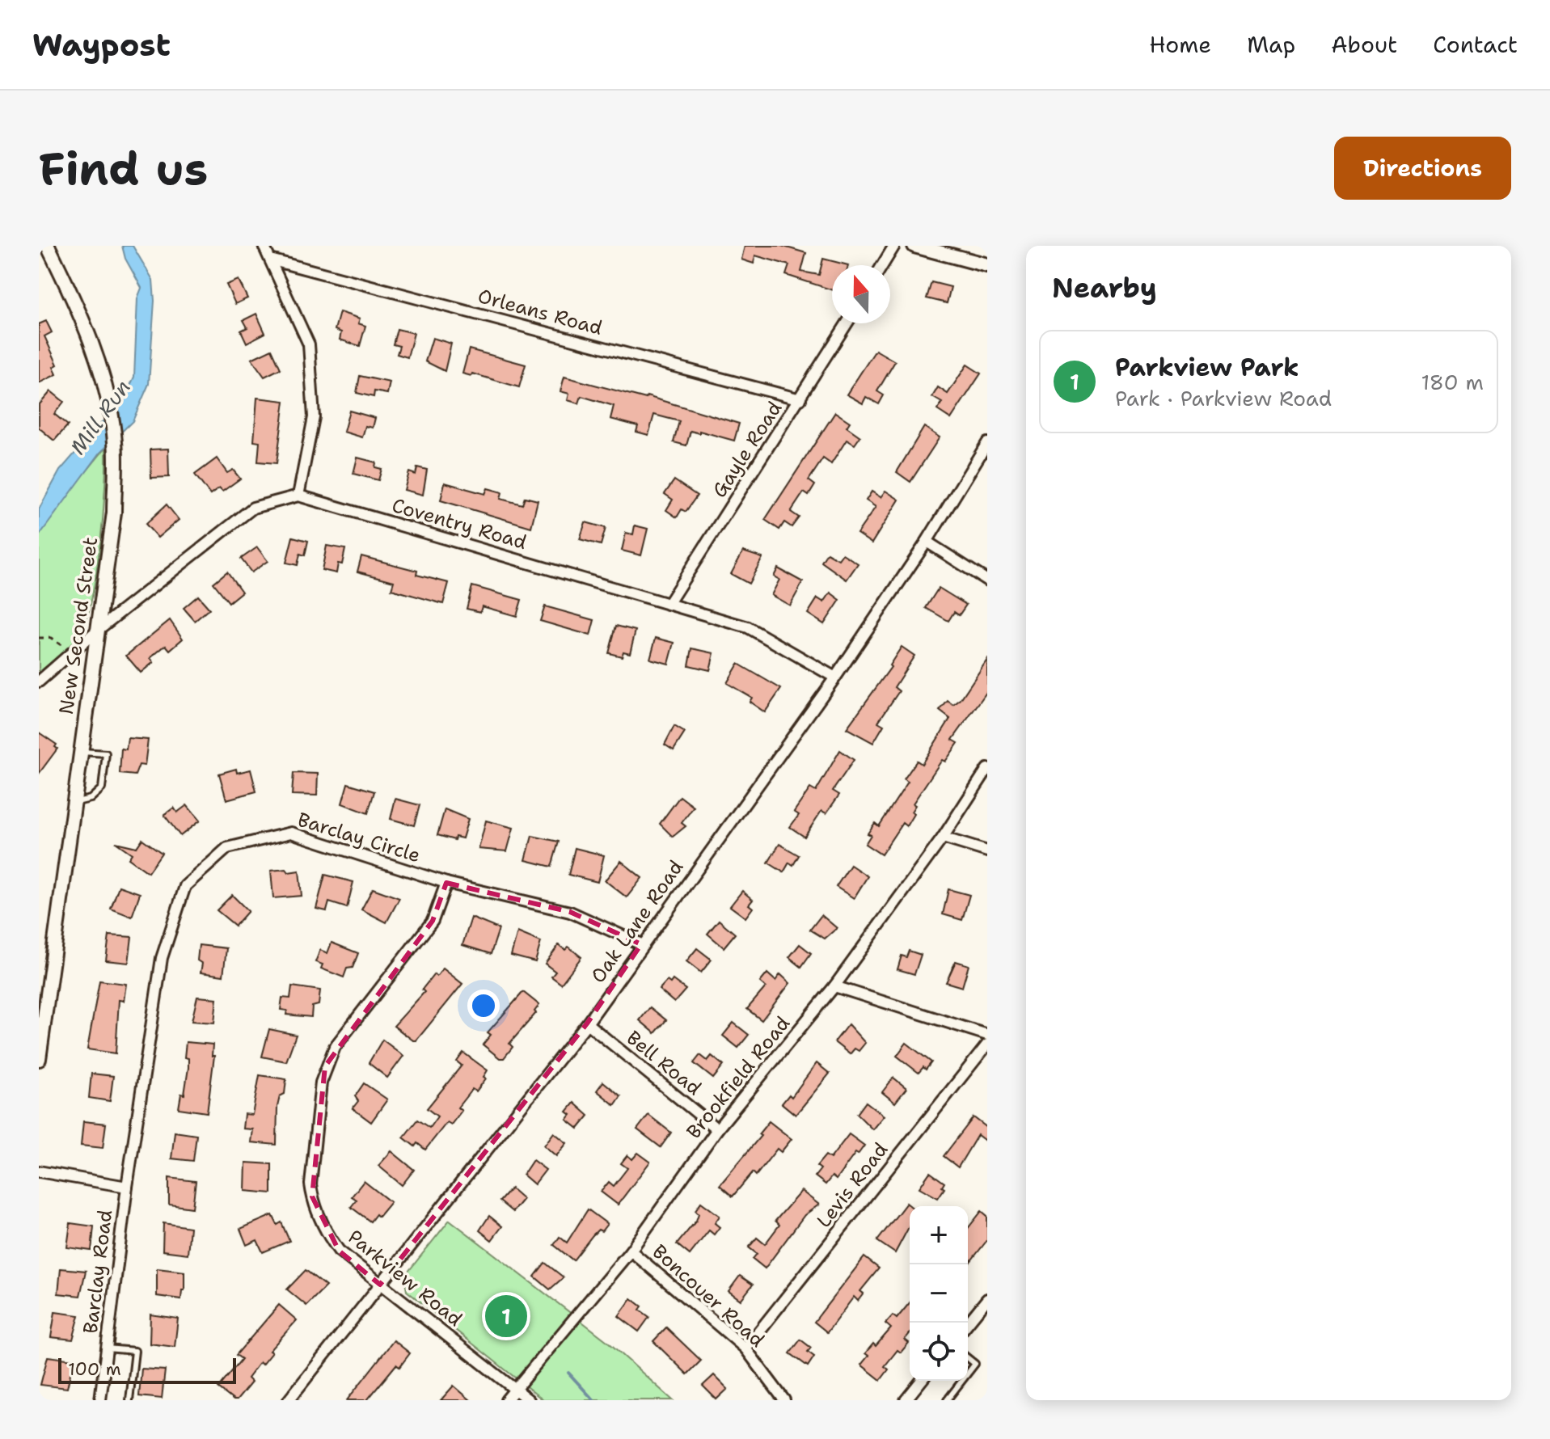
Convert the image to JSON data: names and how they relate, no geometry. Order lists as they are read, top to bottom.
{
  "streets": {
    "street": [
      "Orleans Road",
      "Gayle Road",
      "Coventry Road",
      "New Second Street",
      "Barclay Circle",
      "Oak Lane Road",
      "Bell Road",
      "Brookfield Road",
      "Levis Road",
      "Barclay Road",
      "Parkview Road",
      "Boncouer Road"
    ]
  },
  "crossings": [
    ["Orleans Road", "Gayle Road"],
    ["Gayle Road", "Coventry Road"],
    ["Coventry Road", "Oak Lane Road"],
    ["Barclay Circle", "Oak Lane Road"],
    ["Barclay Circle", "Barclay Road"],
    ["Barclay Circle", "Parkview Road"],
    ["Oak Lane Road", "Bell Road"],
    ["Oak Lane Road", "Parkview Road"],
    ["Bell Road", "Brookfield Road"],
    ["Brookfield Road", "Parkview Road"],
    ["Brookfield Road", "Boncouer Road"],
    ["Levis Road", "Boncouer Road"]
  ],
  "water": ["Mill Run"],
  "scale_bar": "100 m",
  "north": "top",
  "page": {
    "header": "Waypost",
    "nav": [
      "Home",
      "Map",
      "About",
      "Contact"
    ],
    "buttons": "Directions",
    "title": "Find us",
    "heading": "Nearby",
    "list": [
      {
        "mark": "1",
        "name": "Parkview Park",
        "note": "Park · Parkview Road",
        "value": "180 m"
      }
    ],
    "map_buttons": ["+", "−"],
    "pins": "1",
    "scale": "100 m"
  }
}
